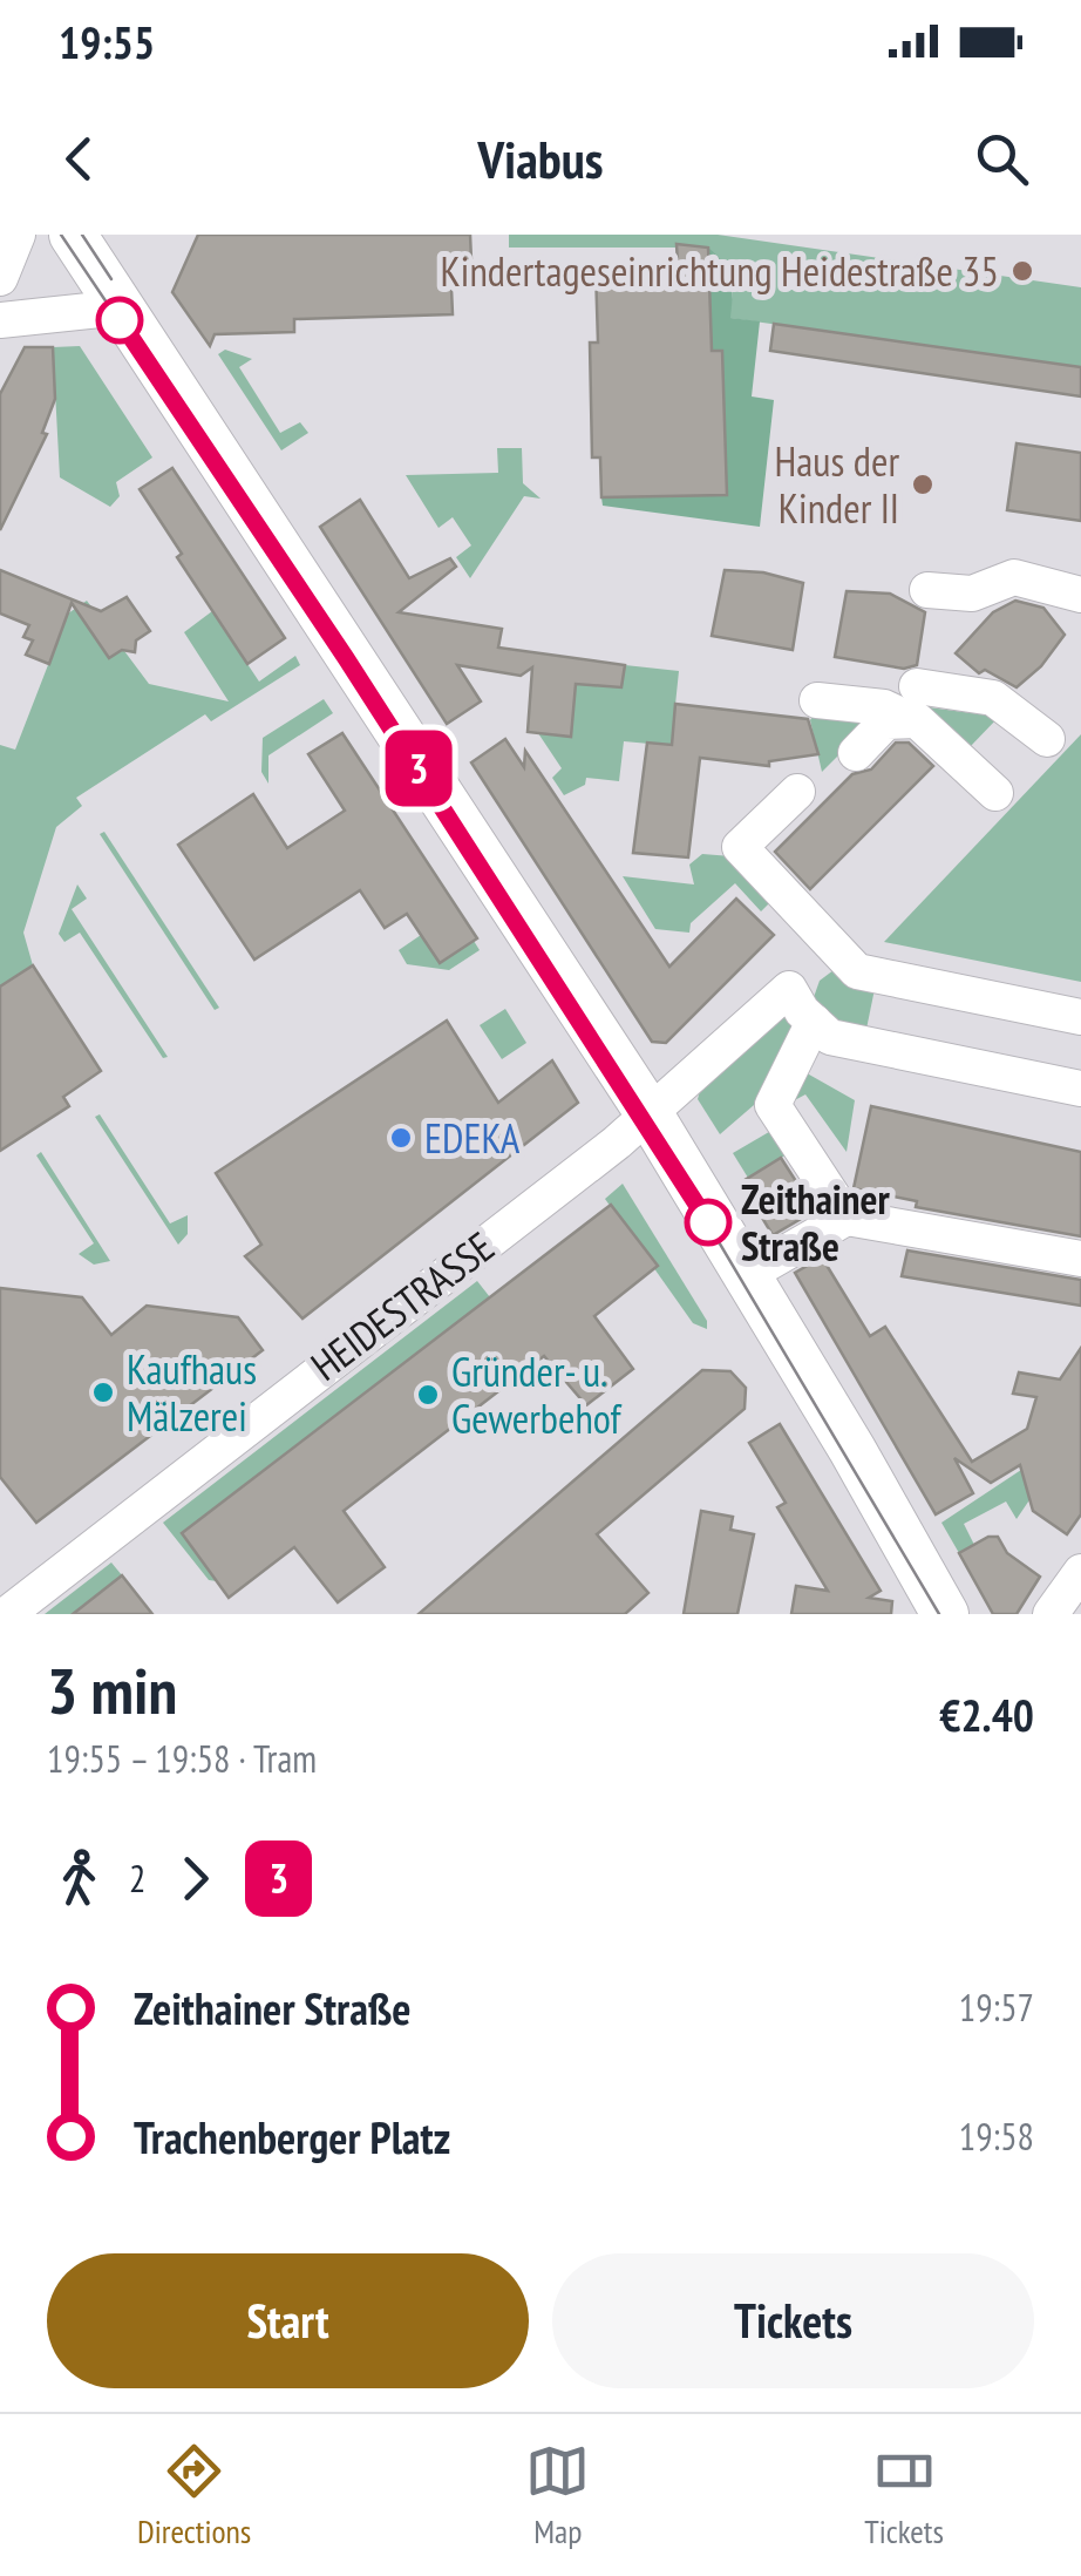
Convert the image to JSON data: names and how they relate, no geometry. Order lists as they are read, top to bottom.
{
  "streets": {
    "street": ["HEIDESTRASSE"]
  },
  "places": [
    "Kindertageseinrichtung Heidestraße 35",
    "Haus der Kinder II",
    "EDEKA",
    "Zeithainer Straße",
    "Kaufhaus Mälzerei",
    "Gründer- u. Gewerbehof"
  ],
  "lines": ["tram line 3"],
  "page": {
    "status": "19:55",
    "header": "Viabus",
    "on_map": "3",
    "heading": ["3 min", "19:55 – 19:58 · Tram", "€2.40"],
    "legs": ["2", "3"],
    "list": [
      {
        "name": "Zeithainer Straße",
        "value": "19:57"
      },
      {
        "name": "Trachenberger Platz",
        "value": "19:58"
      }
    ],
    "buttons": ["Start", "Tickets"],
    "tabs": ["Directions", "Map", "Tickets"]
  }
}
